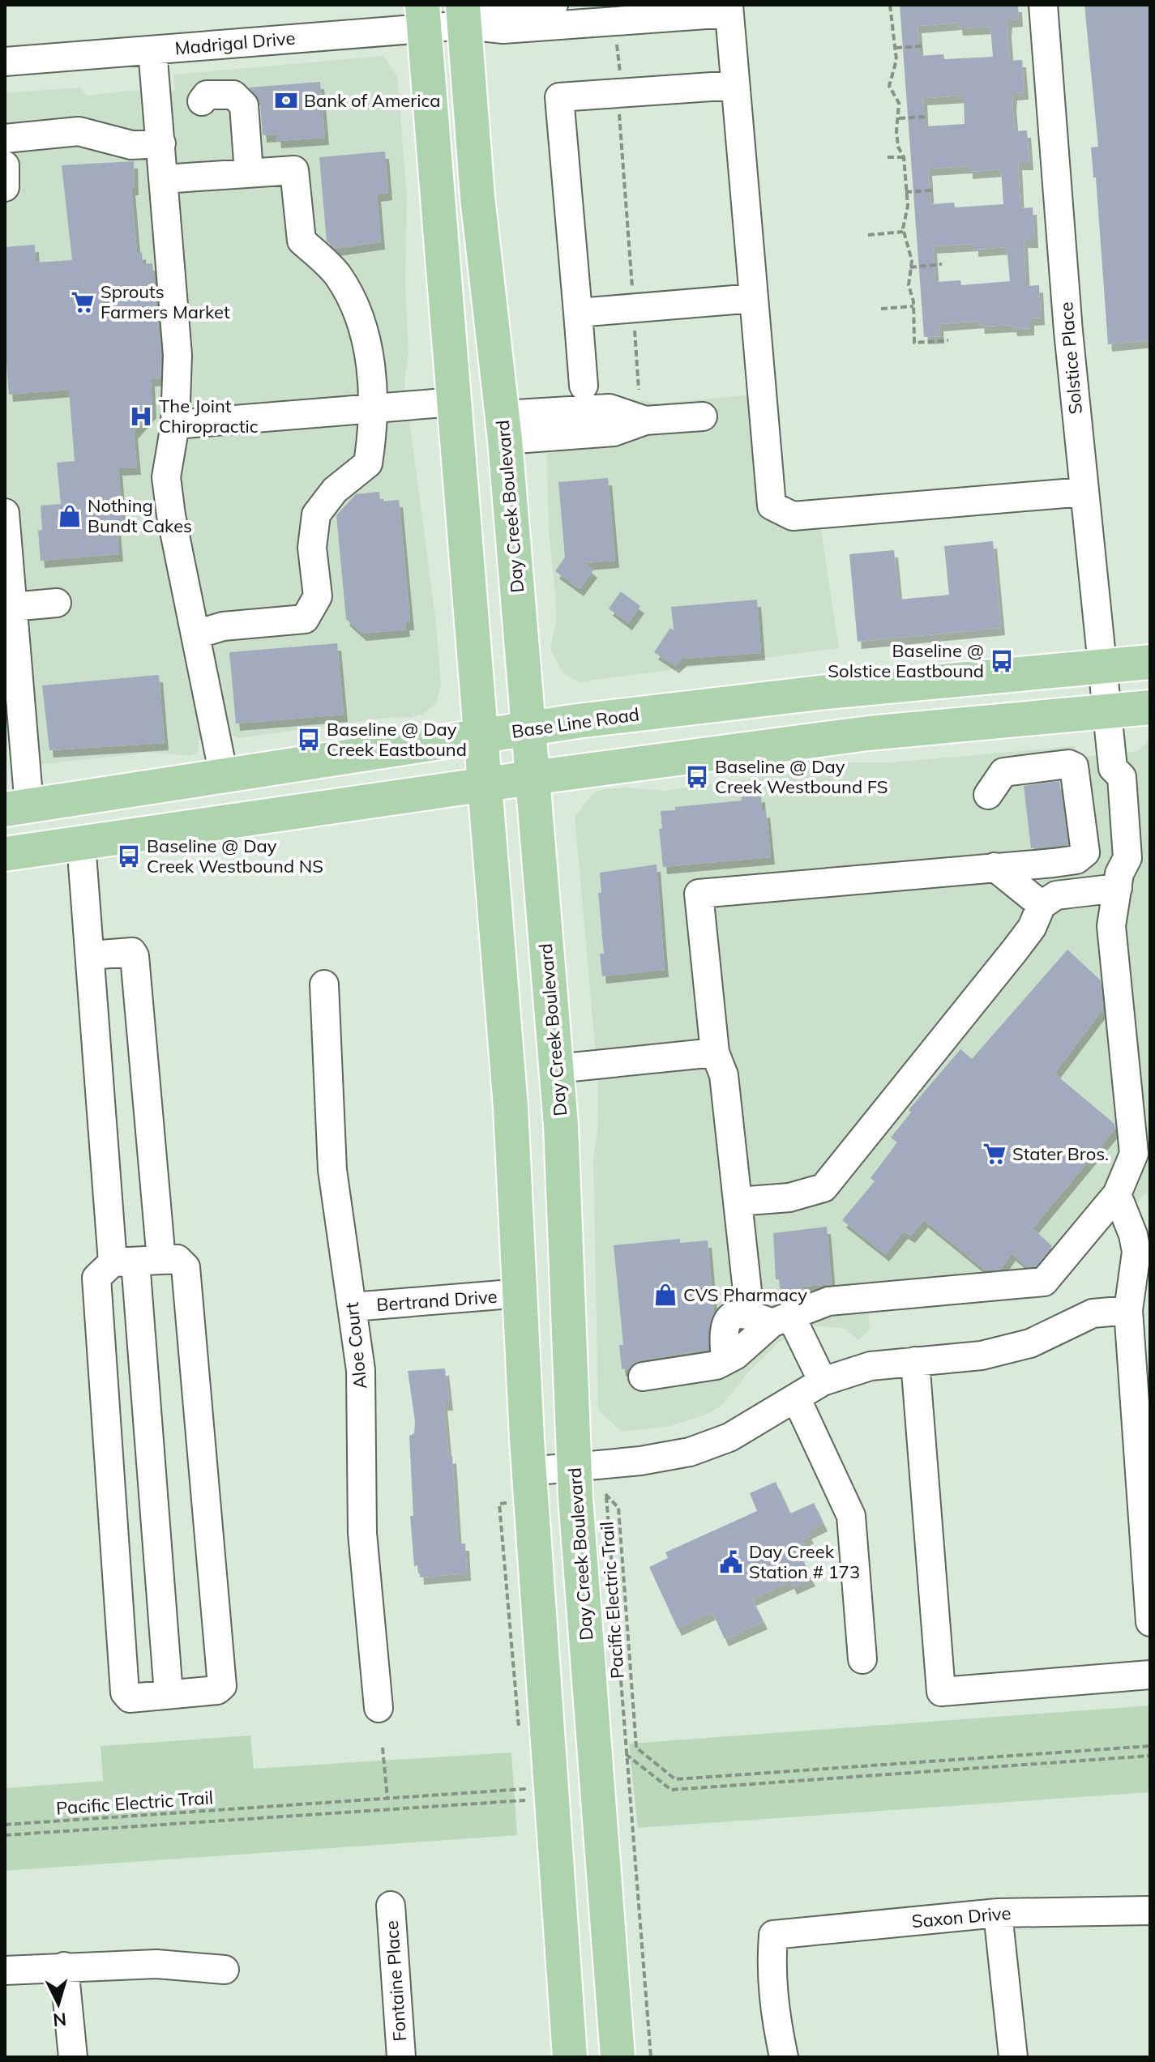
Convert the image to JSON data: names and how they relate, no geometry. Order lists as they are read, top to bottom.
{
  "streets": {
    "main road": ["Day Creek Boulevard", "Base Line Road"],
    "street": [
      "Madrigal Drive",
      "Solstice Place",
      "Bertrand Drive",
      "Aloe Court",
      "Saxon Drive",
      "Fontaine Place"
    ],
    "path": ["Pacific Electric Trail"]
  },
  "crossings": [
    ["Madrigal Drive", "Day Creek Boulevard"],
    ["Solstice Place", "Base Line Road"],
    ["Day Creek Boulevard", "Base Line Road"],
    ["Bertrand Drive", "Aloe Court"]
  ],
  "places": {
    "bank": ["Bank of America"],
    "supermarket": ["Sprouts Farmers Market", "Stater Bros."],
    "hospital": ["The Joint Chiropractic"],
    "shop": ["Nothing Bundt Cakes", "CVS Pharmacy"],
    "bus stop": [
      "Baseline @ Solstice Eastbound",
      "Baseline @ Day Creek Eastbound",
      "Baseline @ Day Creek Westbound FS",
      "Baseline @ Day Creek Westbound NS"
    ],
    "public building": ["Day Creek Station # 173"]
  },
  "north": "bottom"
}
